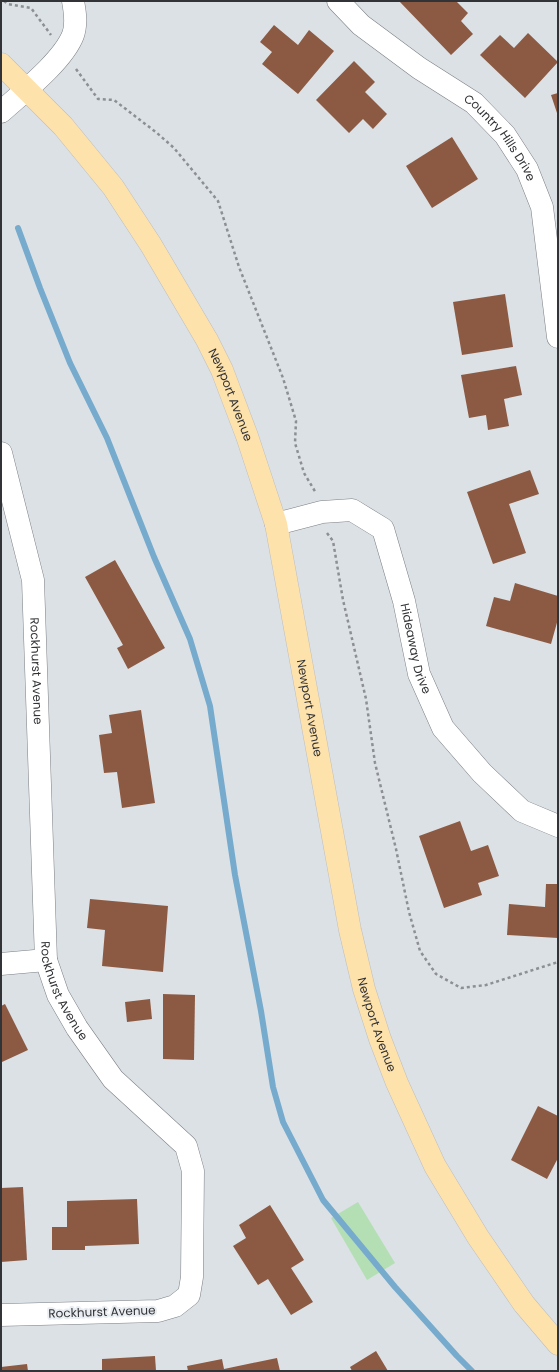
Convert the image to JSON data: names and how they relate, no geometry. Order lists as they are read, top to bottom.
{
  "streets": {
    "main road": ["Newport Avenue"],
    "street": ["Country Hills Drive", "Hideaway Drive", "Rockhurst Avenue"]
  },
  "crossings": [
    ["Newport Avenue", "Hideaway Drive"]
  ]
}
